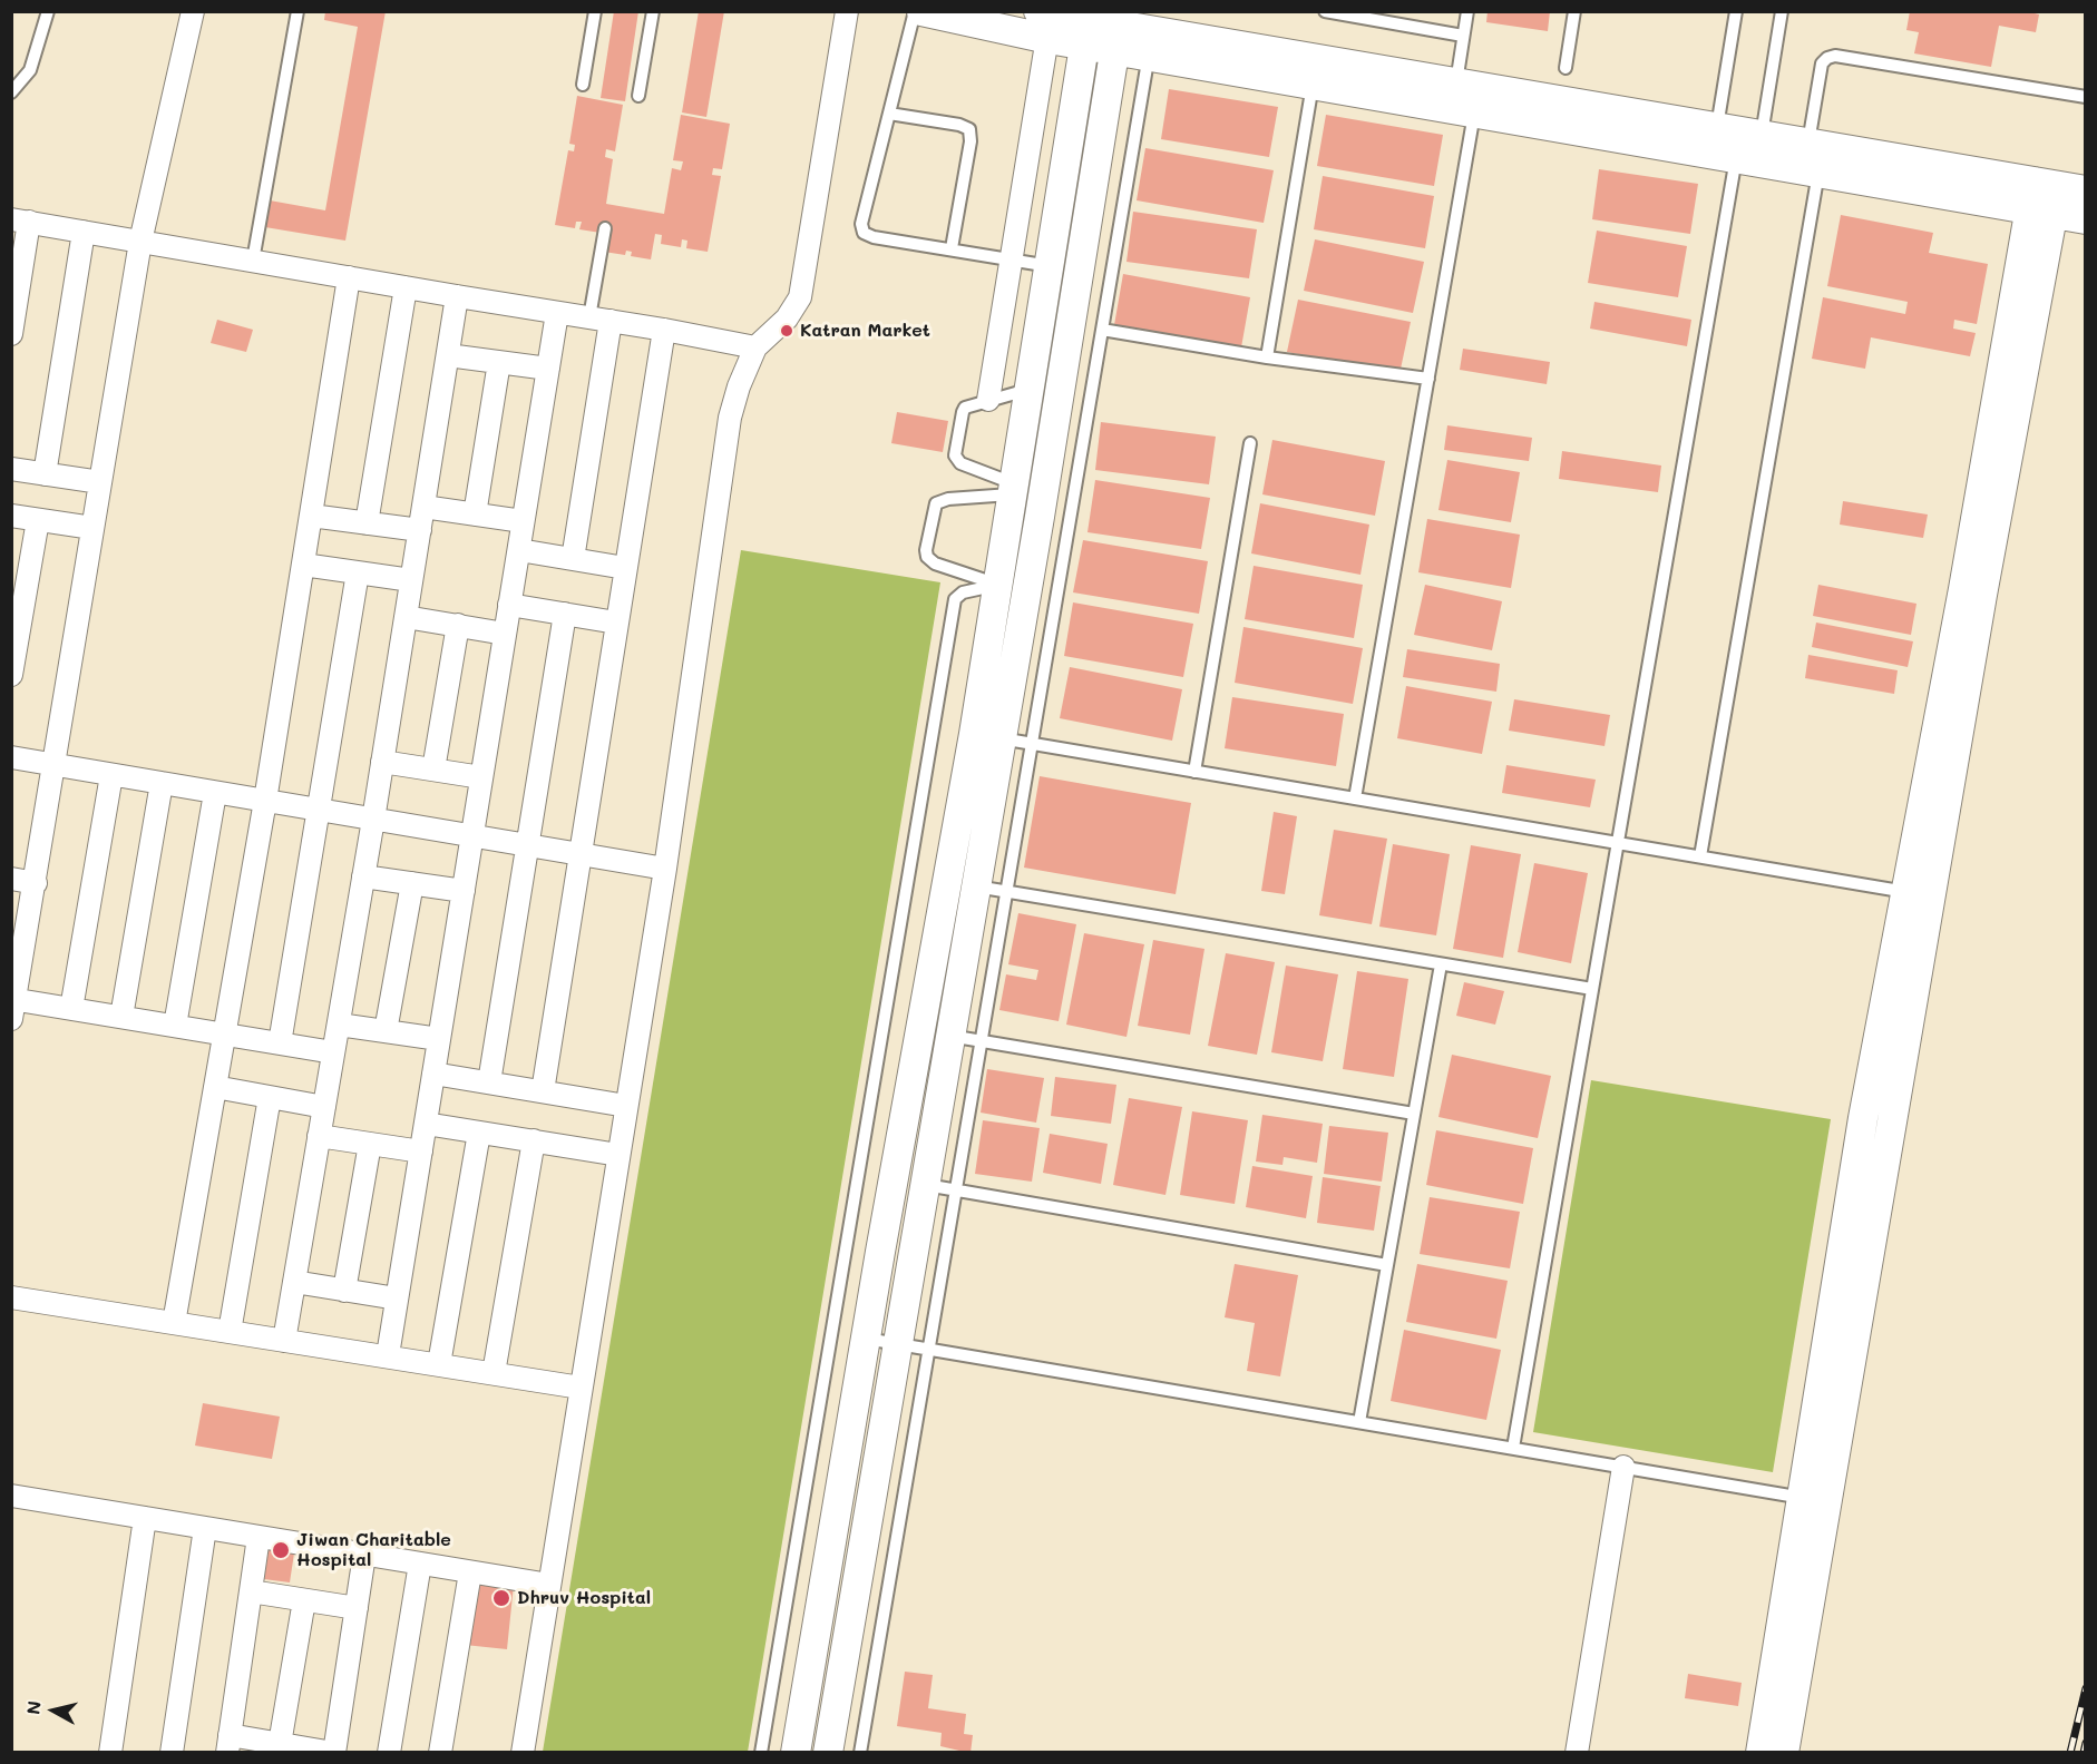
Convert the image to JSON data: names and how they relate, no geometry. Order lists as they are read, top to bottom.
{
  "places": ["Katran Market", "Jiwan Charitable Hospital", "Dhruv Hospital"],
  "north": "left"
}
